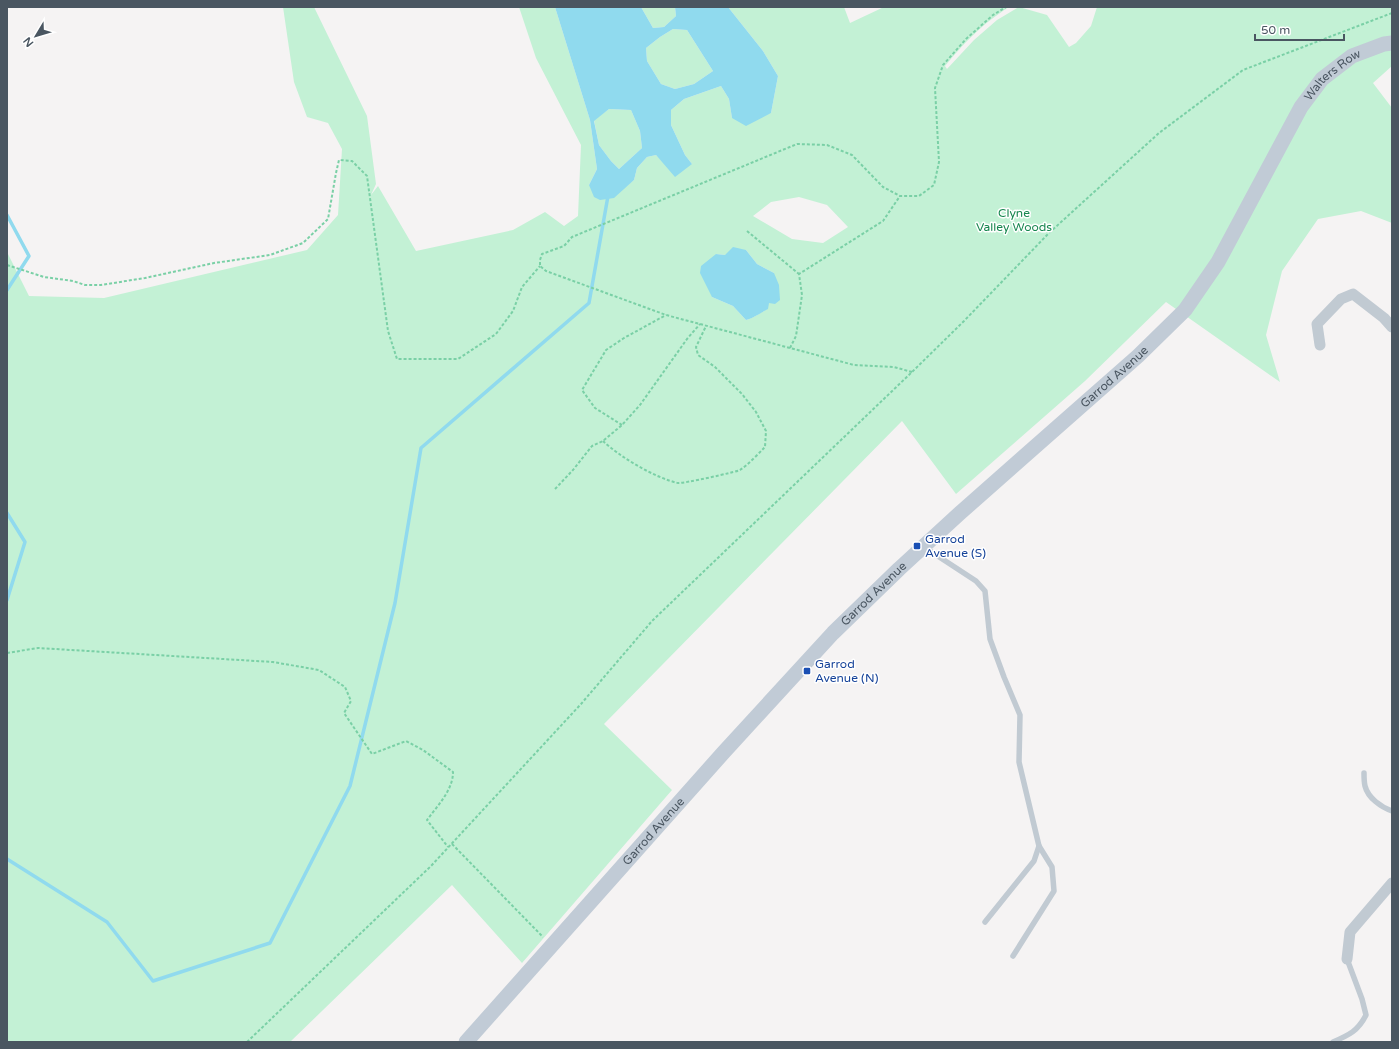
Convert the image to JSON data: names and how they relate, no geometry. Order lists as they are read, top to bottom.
{
  "streets": {
    "main road": ["Walters Row", "Garrod Avenue"]
  },
  "crossings": [
    ["Walters Row", "Garrod Avenue"]
  ],
  "parks": ["Clyne Valley Woods"],
  "places": {
    "transit": ["Garrod Avenue (S)", "Garrod Avenue (N)"]
  },
  "scale_bar": "50 m",
  "north": "bottom left"
}
